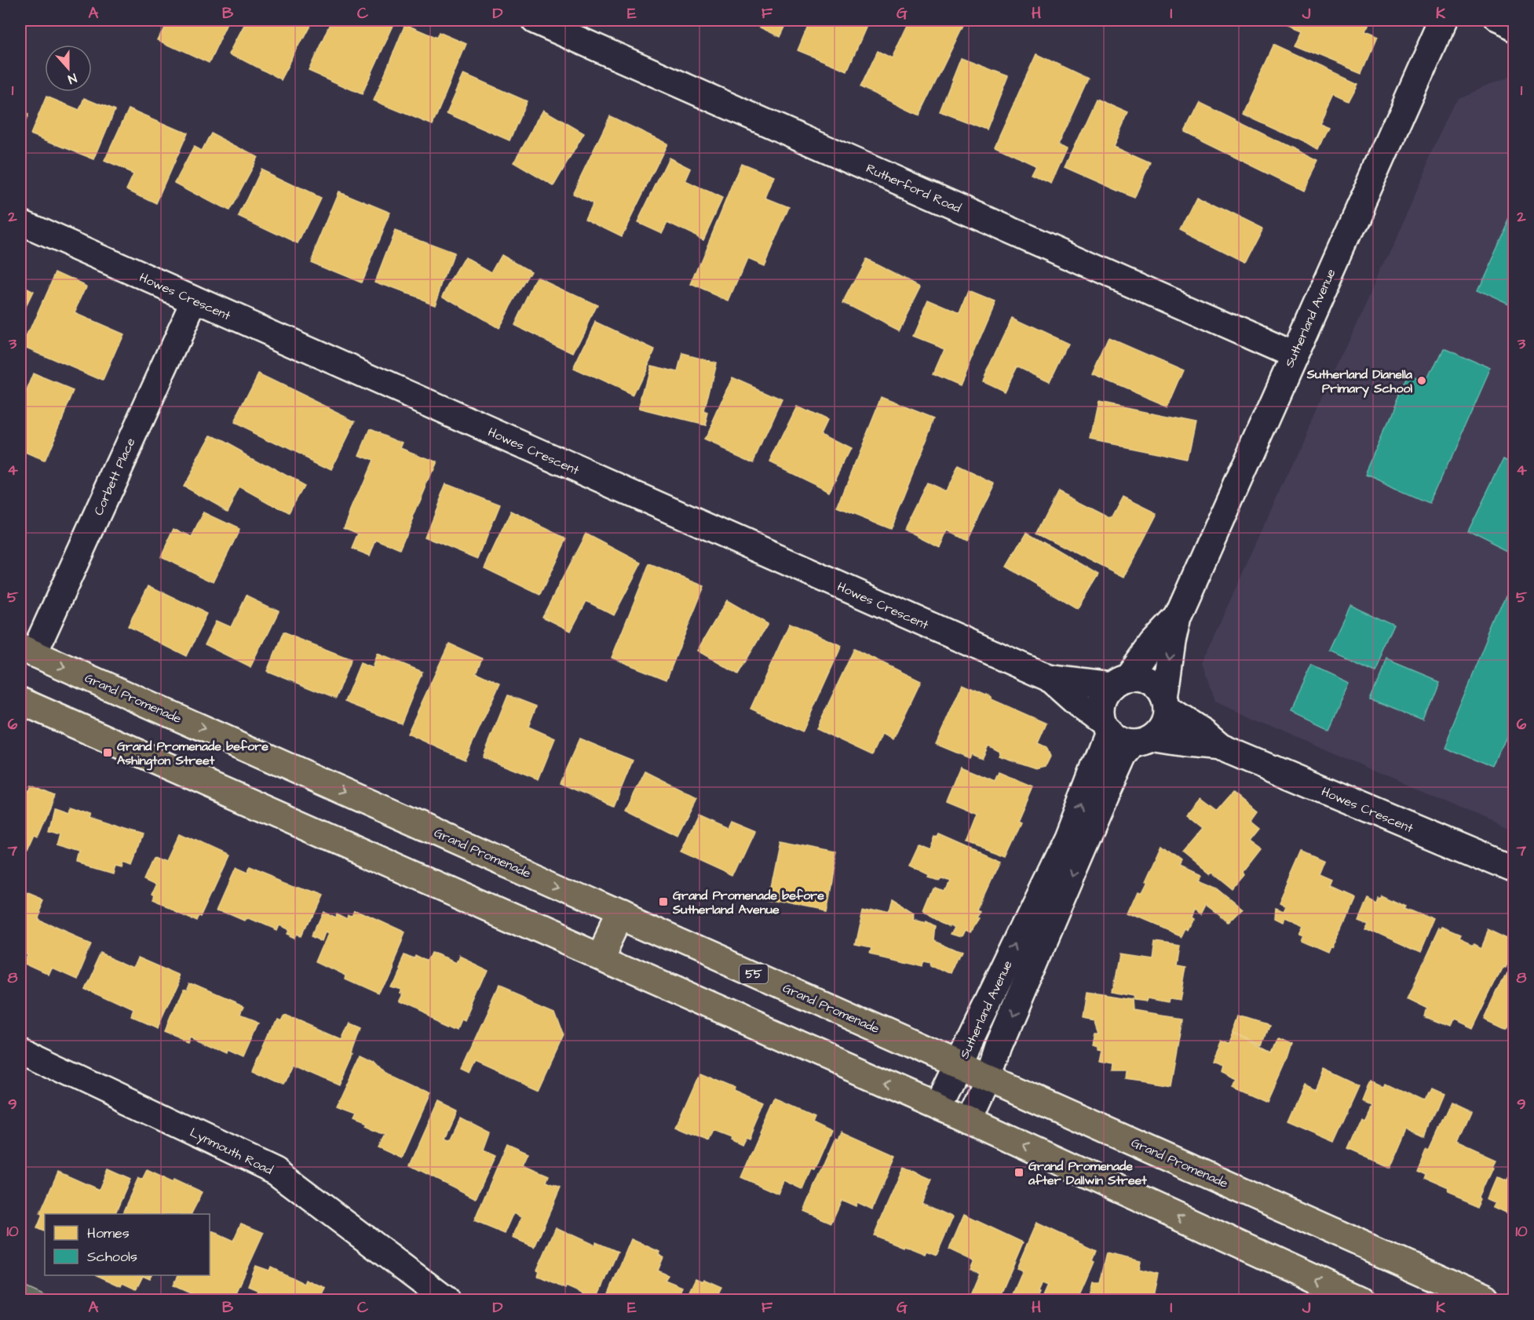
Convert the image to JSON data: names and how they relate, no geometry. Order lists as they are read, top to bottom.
{
  "streets": {
    "main road": ["Grand Promenade", "55"],
    "street": [
      "Rutherford Road",
      "Howes Crescent",
      "Sutherland Avenue",
      "Corbett Place",
      "Lynmouth Road"
    ]
  },
  "crossings": [
    ["Rutherford Road", "Sutherland Avenue"],
    ["Howes Crescent", "Sutherland Avenue"],
    ["Howes Crescent", "Corbett Place"],
    ["Sutherland Avenue", "Grand Promenade"],
    ["Corbett Place", "Grand Promenade"]
  ],
  "places": {
    "other": ["Sutherland Dianella Primary School"],
    "transit": ["Grand Promenade before Ashington Street", "Grand Promenade before Sutherland Avenue", "Grand Promenade after Dallwin Street"]
  },
  "legend": ["Homes", "Schools"],
  "north": "bottom",
  "grid": {
    "columns": [
      "A",
      "B",
      "C",
      "D",
      "E",
      "F",
      "G",
      "H",
      "I",
      "J",
      "K"
    ],
    "rows": [
      "1",
      "2",
      "3",
      "4",
      "5",
      "6",
      "7",
      "8",
      "9",
      "10"
    ]
  }
}
